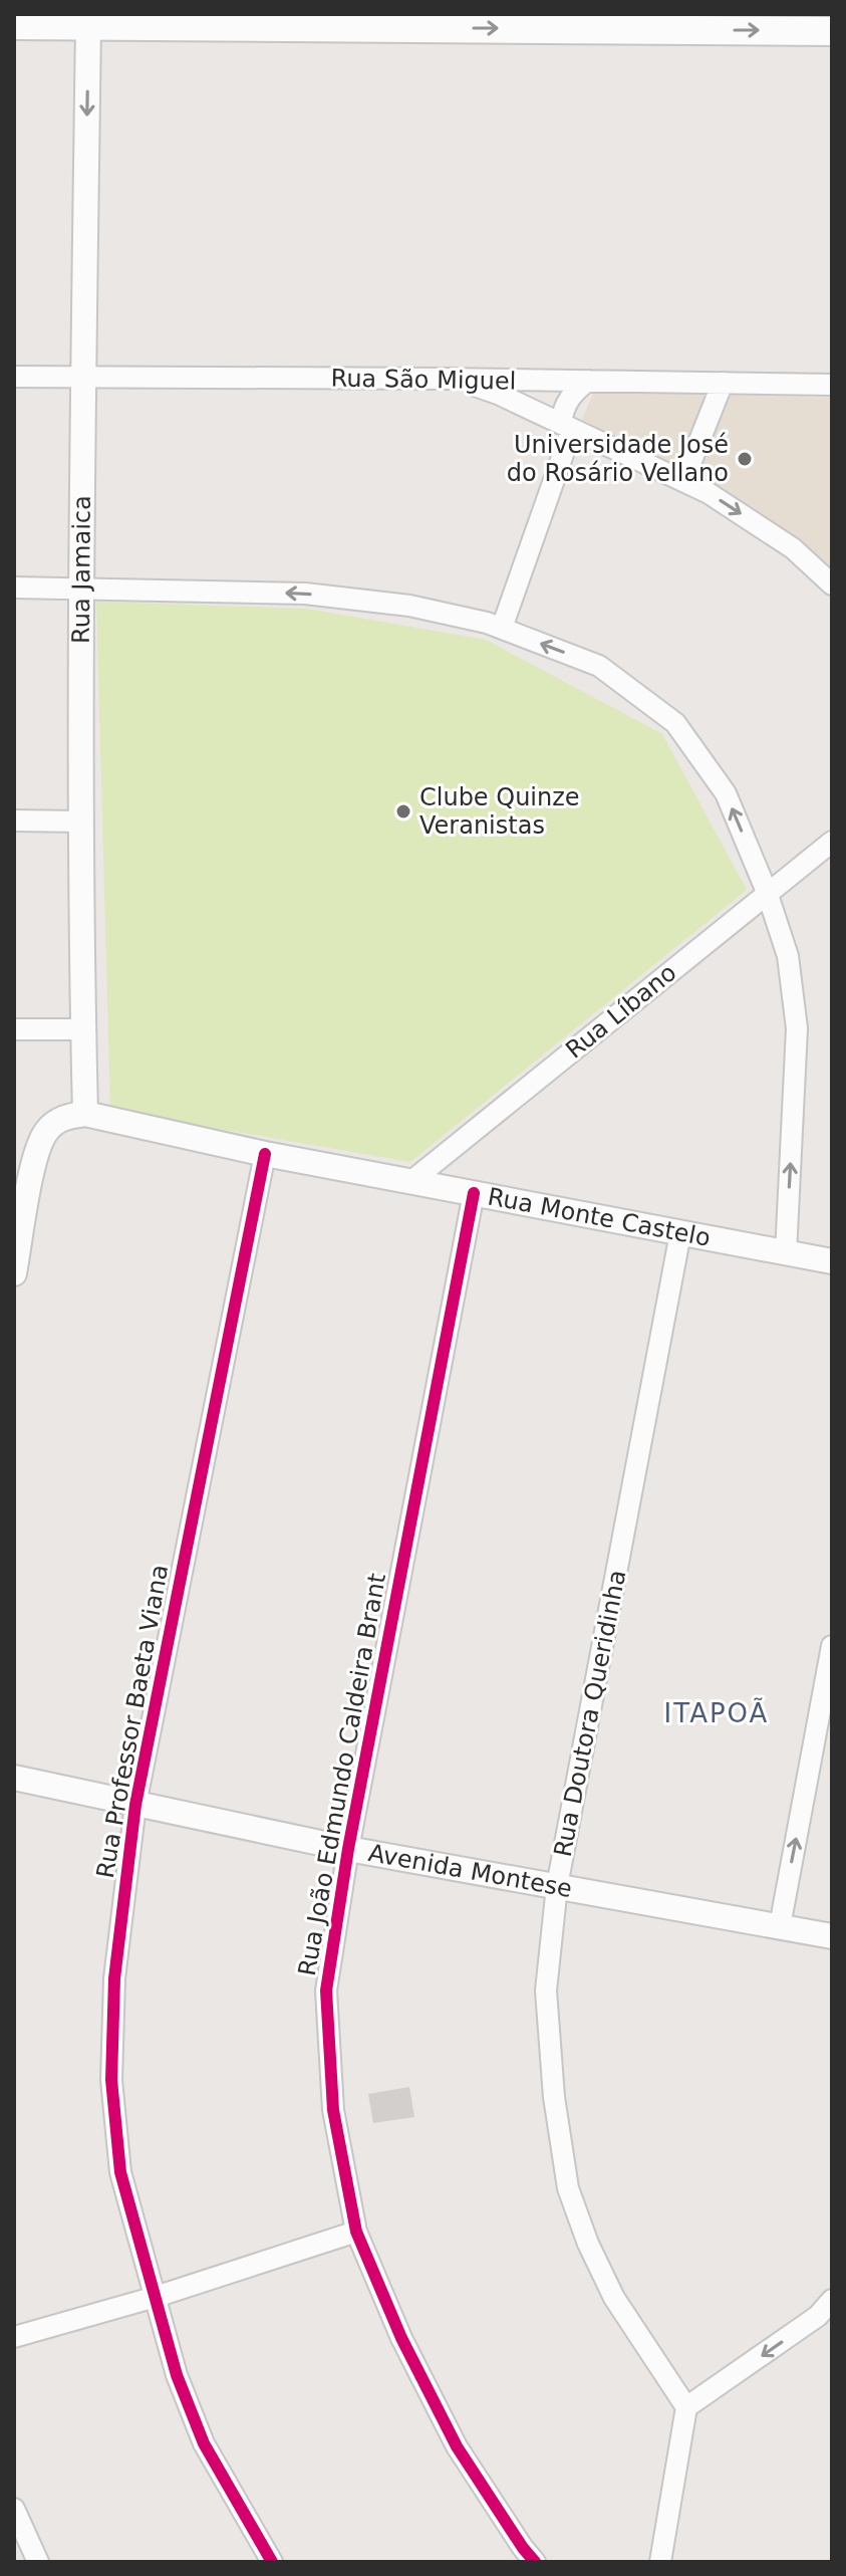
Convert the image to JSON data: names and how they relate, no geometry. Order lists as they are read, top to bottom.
{
  "streets": {
    "street": [
      "Rua São Miguel",
      "Rua Jamaica",
      "Rua Líbano",
      "Rua Monte Castelo",
      "Rua Doutora Queridinha",
      "Rua Professor Baeta Viana",
      "Rua João Edmundo Caldeira Brant",
      "Avenida Montese"
    ]
  },
  "crossings": [
    ["Rua São Miguel", "Rua Jamaica"],
    ["Rua Jamaica", "Rua Monte Castelo"],
    ["Rua Líbano", "Rua Monte Castelo"],
    ["Rua Monte Castelo", "Rua Doutora Queridinha"],
    ["Rua Monte Castelo", "Rua Professor Baeta Viana"],
    ["Rua Monte Castelo", "Rua João Edmundo Caldeira Brant"],
    ["Rua Doutora Queridinha", "Avenida Montese"],
    ["Rua Professor Baeta Viana", "Avenida Montese"],
    ["Rua João Edmundo Caldeira Brant", "Avenida Montese"]
  ],
  "districts": ["ITAPOÃ"],
  "places": ["Universidade José do Rosário Vellano", "Clube Quinze Veranistas"]
}
